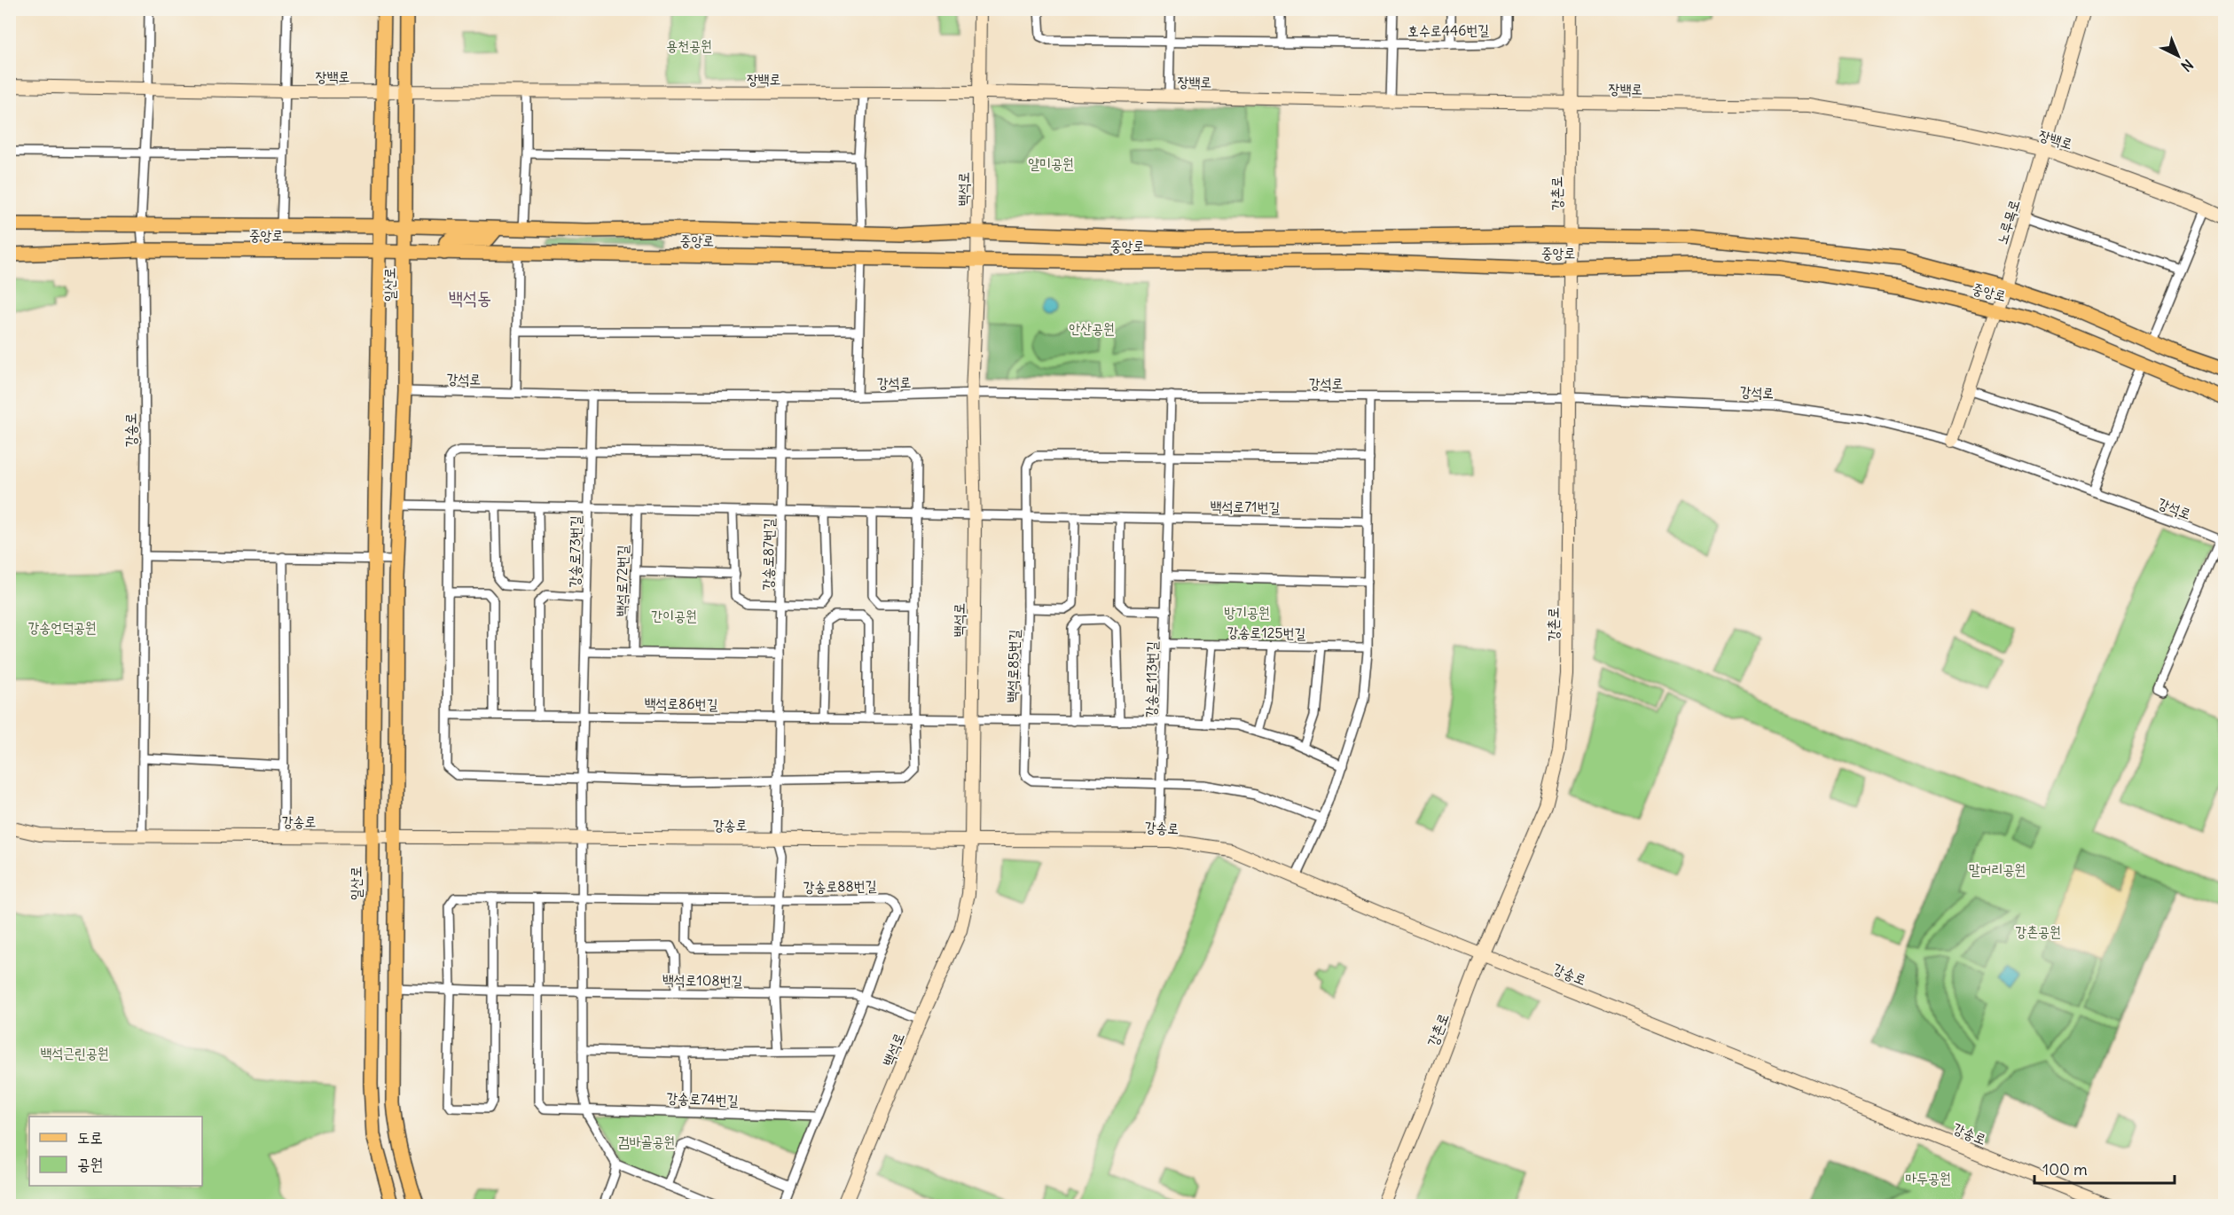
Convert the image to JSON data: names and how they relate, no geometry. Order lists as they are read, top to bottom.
{
  "streets": {
    "main road": [
      "장백로",
      "백석로",
      "강촌로",
      "노루목로",
      "중앙로",
      "일산로",
      "강송로"
    ],
    "street": [
      "호수로446번길",
      "강석로",
      "백석로71번길",
      "강송로73번길",
      "강송로87번길",
      "백석로72번길",
      "강송로125번길",
      "백석로85번길",
      "강송로113번길",
      "백석로86번길",
      "강송로88번길",
      "백석로108번길",
      "강송로74번길"
    ]
  },
  "crossings": [
    ["호수로446번길", "장백로"],
    ["장백로", "백석로"],
    ["장백로", "강촌로"],
    ["장백로", "노루목로"],
    ["장백로", "일산로"],
    ["백석로", "중앙로"],
    ["백석로", "강석로"],
    ["백석로", "강송로"],
    ["백석로", "백석로71번길"],
    ["백석로", "백석로85번길"],
    ["백석로", "백석로86번길"],
    ["백석로", "백석로108번길"],
    ["강촌로", "중앙로"],
    ["강촌로", "강석로"],
    ["강촌로", "강송로"],
    ["노루목로", "중앙로"],
    ["노루목로", "강석로"],
    ["중앙로", "일산로"],
    ["중앙로", "강송로"],
    ["일산로", "강석로"],
    ["일산로", "강송로"],
    ["일산로", "백석로108번길"],
    ["강석로", "강송로73번길"],
    ["강석로", "강송로87번길"],
    ["강석로", "강송로113번길"],
    ["강송로", "강송로73번길"],
    ["강송로", "강송로87번길"],
    ["강송로", "강송로113번길"],
    ["백석로71번길", "강송로113번길"],
    ["강송로73번길", "백석로86번길"],
    ["강송로87번길", "백석로86번길"],
    ["강송로125번길", "강송로113번길"],
    ["백석로85번길", "강송로113번길"],
    ["백석로85번길", "백석로86번길"],
    ["백석로108번길", "강송로74번길"]
  ],
  "districts": ["백석동"],
  "parks": [
    "용천공원",
    "얄미공원",
    "안산공원",
    "방기공원",
    "간이공원",
    "강송언덕공원",
    "말머리공원",
    "강촌공원",
    "백석근린공원",
    "검바골공원",
    "마두공원"
  ],
  "legend": ["도로", "공원"],
  "scale_bar": "100 m",
  "north": "bottom right"
}
